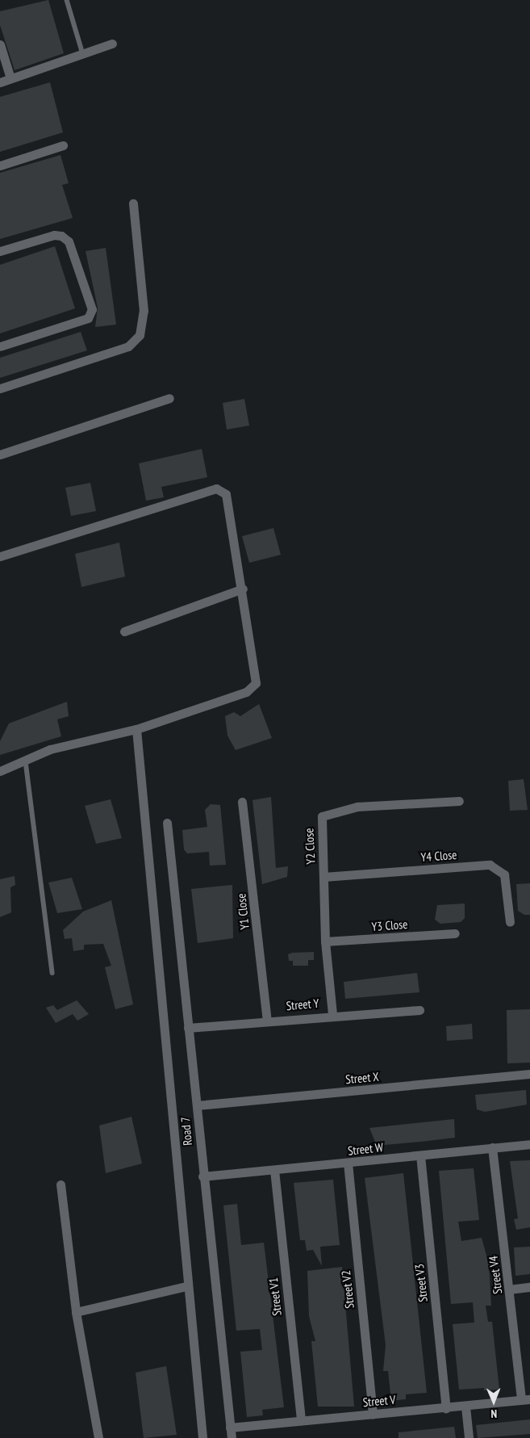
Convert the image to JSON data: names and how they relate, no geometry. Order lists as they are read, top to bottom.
{
  "streets": {
    "street": [
      "Y2 Close",
      "Y4 Close",
      "Y1 Close",
      "Y3 Close",
      "Street Y",
      "Street X",
      "Road 7",
      "Street W",
      "Street V4",
      "Street V3",
      "Street V2",
      "Street V1",
      "Street V"
    ]
  },
  "crossings": [
    ["Y2 Close", "Y4 Close"],
    ["Y2 Close", "Y3 Close"],
    ["Y2 Close", "Street Y"],
    ["Y1 Close", "Street Y"],
    ["Street Y", "Road 7"],
    ["Street X", "Road 7"],
    ["Road 7", "Street W"],
    ["Road 7", "Street V"],
    ["Street W", "Street V4"],
    ["Street W", "Street V3"],
    ["Street W", "Street V2"],
    ["Street W", "Street V1"],
    ["Street V4", "Street V"],
    ["Street V3", "Street V"],
    ["Street V2", "Street V"],
    ["Street V1", "Street V"]
  ],
  "north": "bottom"
}
